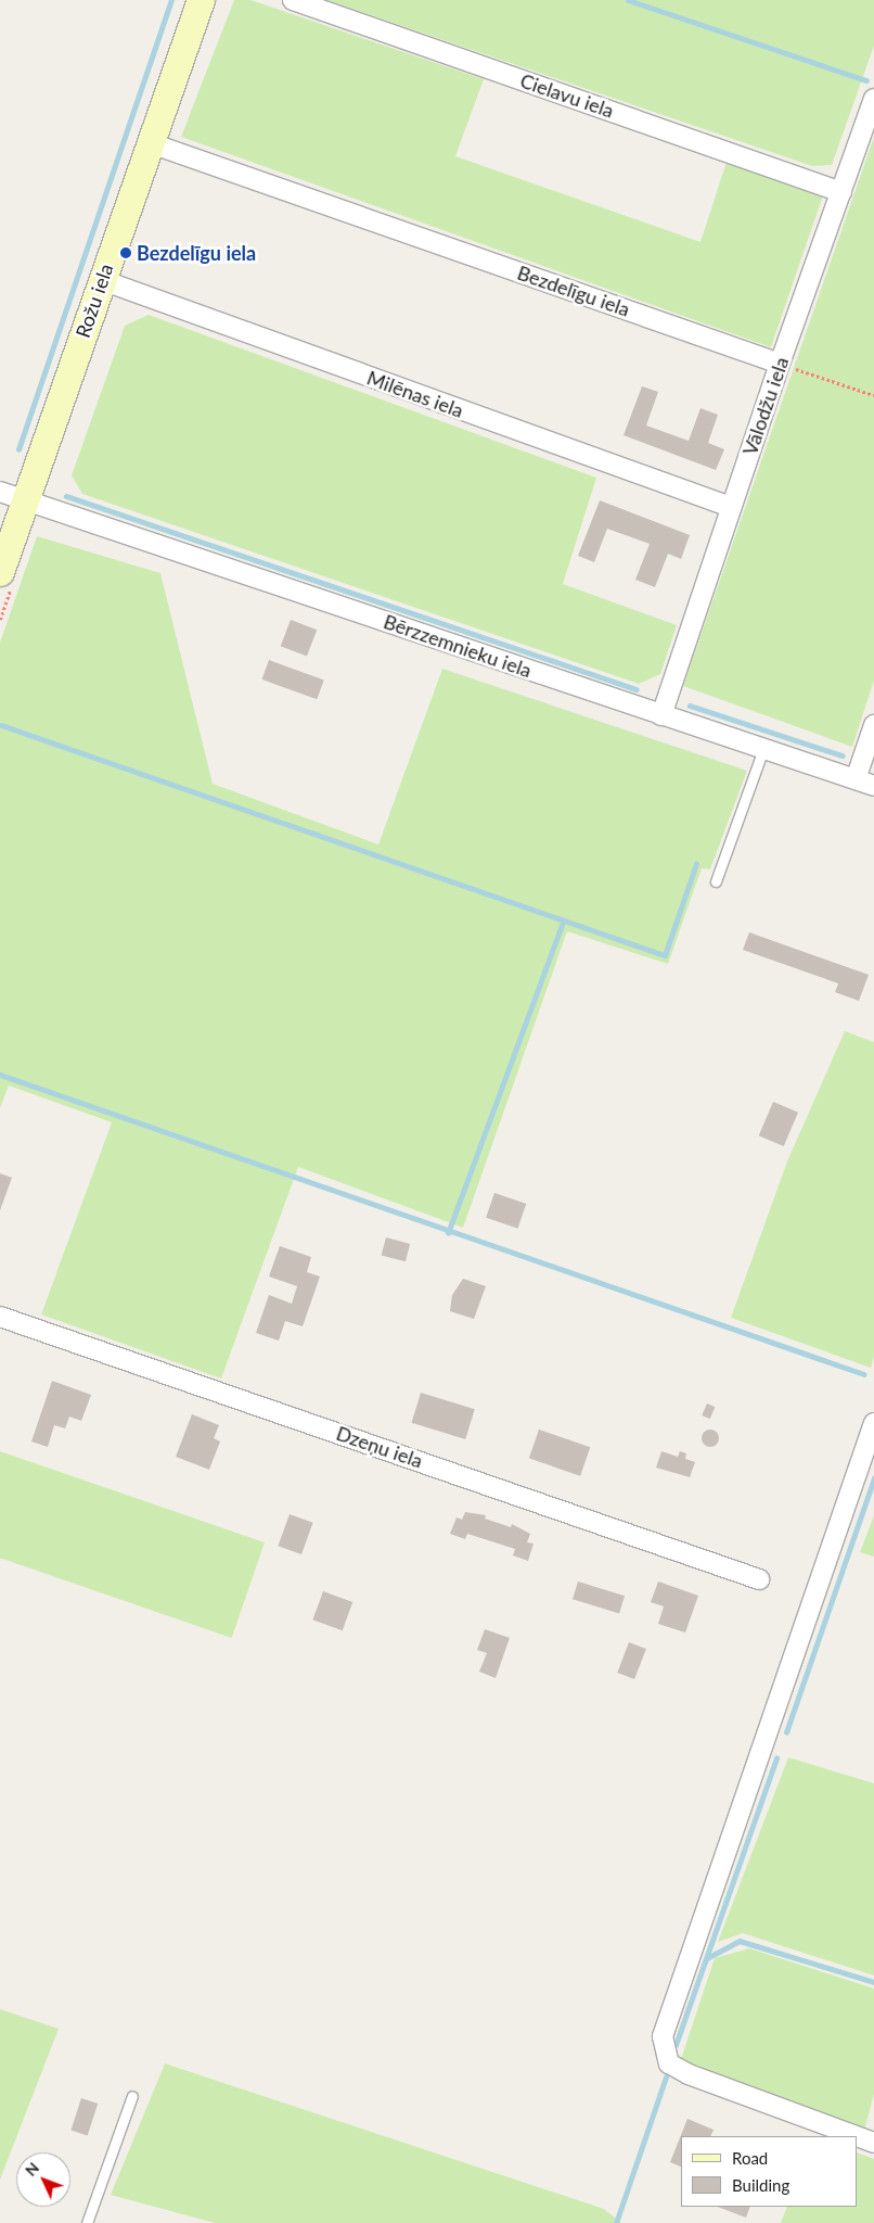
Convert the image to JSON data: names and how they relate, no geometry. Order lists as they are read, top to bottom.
{
  "streets": {
    "street": [
      "Cielavu iela",
      "Bezdelīgu iela",
      "Rožu iela",
      "Milēnas iela",
      "Vālodžu iela",
      "Bērzzemnieku iela",
      "Dzeņu iela"
    ]
  },
  "crossings": [
    ["Cielavu iela", "Vālodžu iela"],
    ["Bezdelīgu iela", "Rožu iela"],
    ["Bezdelīgu iela", "Vālodžu iela"],
    ["Rožu iela", "Milēnas iela"],
    ["Rožu iela", "Bērzzemnieku iela"],
    ["Milēnas iela", "Vālodžu iela"],
    ["Vālodžu iela", "Bērzzemnieku iela"]
  ],
  "places": ["Bezdelīgu iela"],
  "legend": ["Road", "Building"],
  "north": "top left"
}
